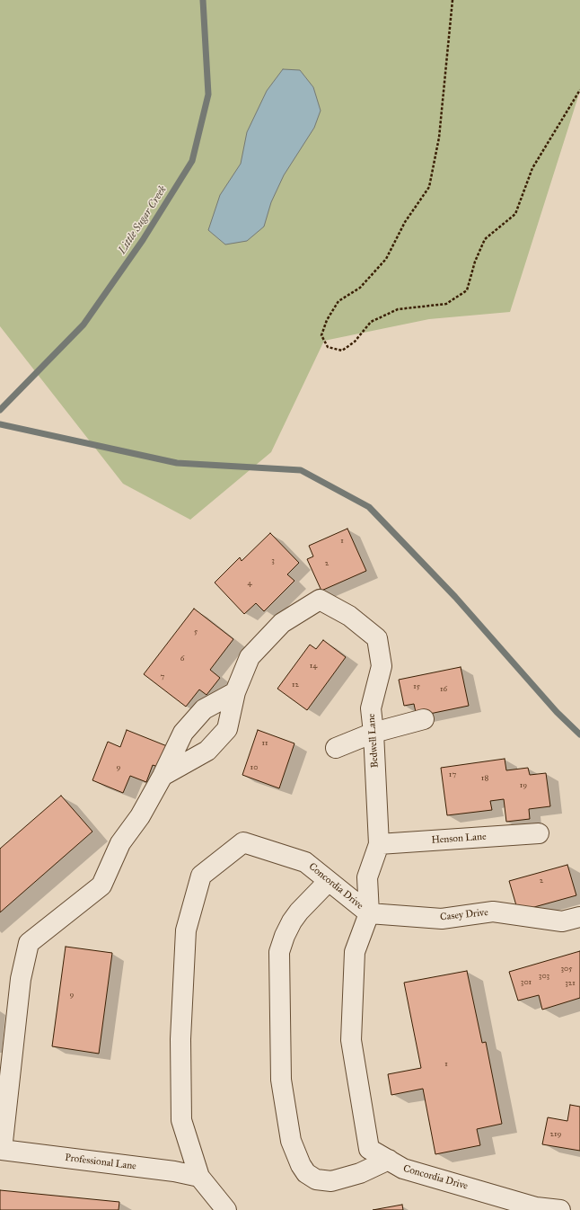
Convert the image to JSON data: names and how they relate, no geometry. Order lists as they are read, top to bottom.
{
  "streets": {
    "street": [
      "Bedwell Lane",
      "Henson Lane",
      "Concordia Drive",
      "Casey Drive",
      "Professional Lane"
    ]
  },
  "crossings": [
    ["Bedwell Lane", "Henson Lane"],
    ["Bedwell Lane", "Concordia Drive"],
    ["Bedwell Lane", "Casey Drive"],
    ["Bedwell Lane", "Professional Lane"],
    ["Concordia Drive", "Casey Drive"],
    ["Concordia Drive", "Professional Lane"]
  ],
  "water": ["Little Sugar Creek"],
  "house_numbers": [
    "1",
    "3",
    "2",
    "4",
    "5",
    "6",
    "14",
    "7",
    "12",
    "15",
    "16",
    "11",
    "9",
    "10",
    "17",
    "18",
    "19",
    "2",
    "305",
    "303",
    "301",
    "321",
    "9",
    "1",
    "219"
  ]
}
